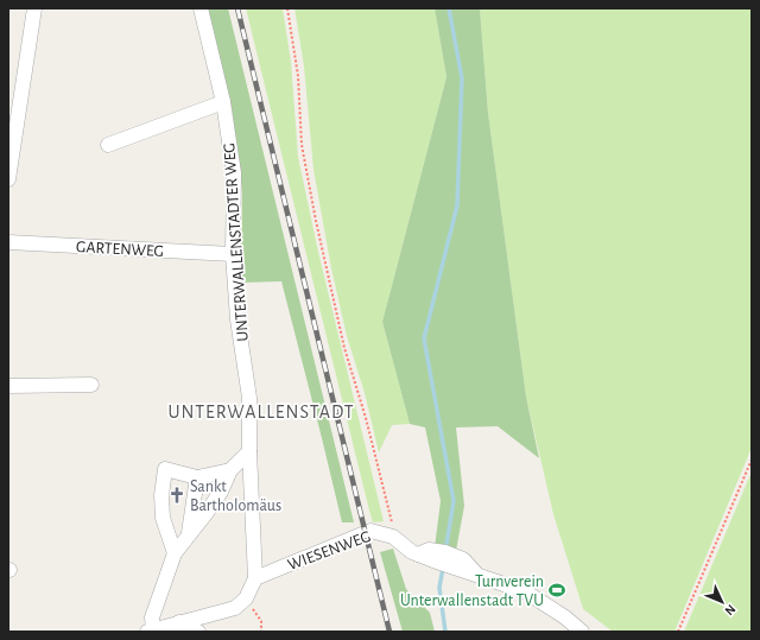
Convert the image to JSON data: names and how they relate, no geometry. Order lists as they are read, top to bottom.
{
  "streets": {
    "street": ["UNTERWALLENSTADTER WEG", "GARTENWEG", "WIESENWEG"]
  },
  "crossings": [
    ["UNTERWALLENSTADTER WEG", "GARTENWEG"],
    ["UNTERWALLENSTADTER WEG", "WIESENWEG"]
  ],
  "districts": ["UNTERWALLENSTADT"],
  "places": {
    "church": ["Sankt Bartholomäus"],
    "sports": ["Turnverein Unterwallenstadt TVU"]
  },
  "north": "bottom right"
}
